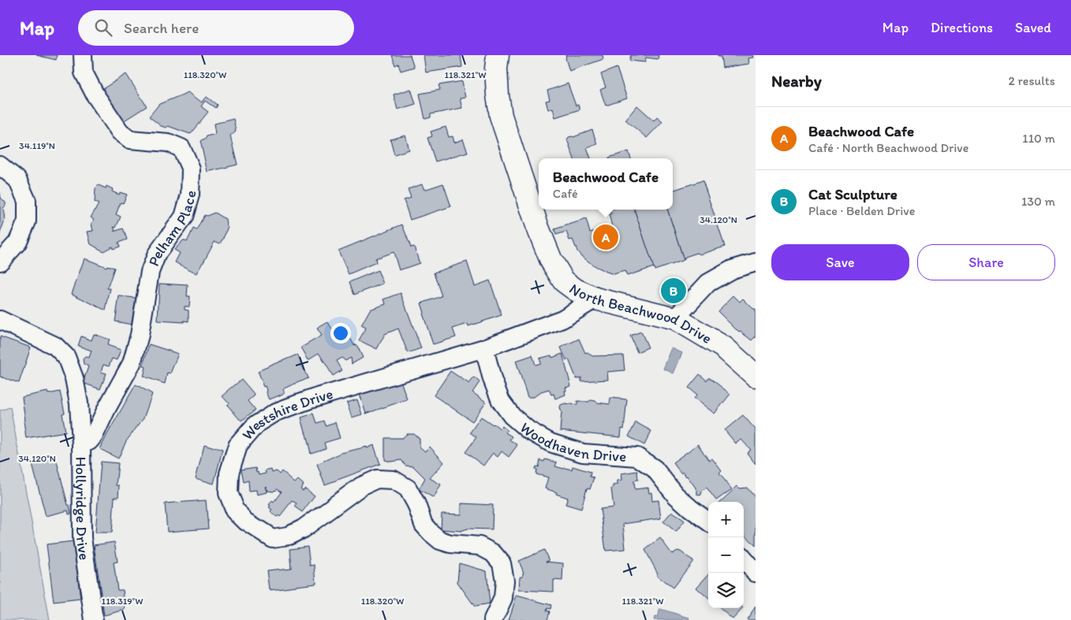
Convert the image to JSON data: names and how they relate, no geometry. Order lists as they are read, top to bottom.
{
  "streets": {
    "street": [
      "Pelham Place",
      "North Beachwood Drive",
      "Westshire Drive",
      "Woodhaven Drive",
      "Hollyridge Drive"
    ]
  },
  "crossings": [
    ["Pelham Place", "Hollyridge Drive"],
    ["North Beachwood Drive", "Westshire Drive"],
    ["Westshire Drive", "Woodhaven Drive"]
  ],
  "page": {
    "header": "Map",
    "search": "Search here",
    "nav": ["Map", "Directions", "Saved"],
    "heading": ["Nearby", "2 results"],
    "list": [
      {
        "mark": "A",
        "name": "Beachwood Cafe",
        "note": "Café · North Beachwood Drive",
        "value": "110 m"
      },
      {
        "mark": "B",
        "name": "Cat Sculpture",
        "note": "Place · Belden Drive",
        "value": "130 m"
      }
    ],
    "popup": ["Beachwood Cafe", "Café"],
    "pins": ["A", "B"],
    "buttons": ["Save", "Share"],
    "map_buttons": ["+", "−"]
  },
  "coordinates": [
    "118.320°W",
    "118.321°W",
    "34.119°N",
    "34.120°N",
    "118.319°W"
  ]
}
